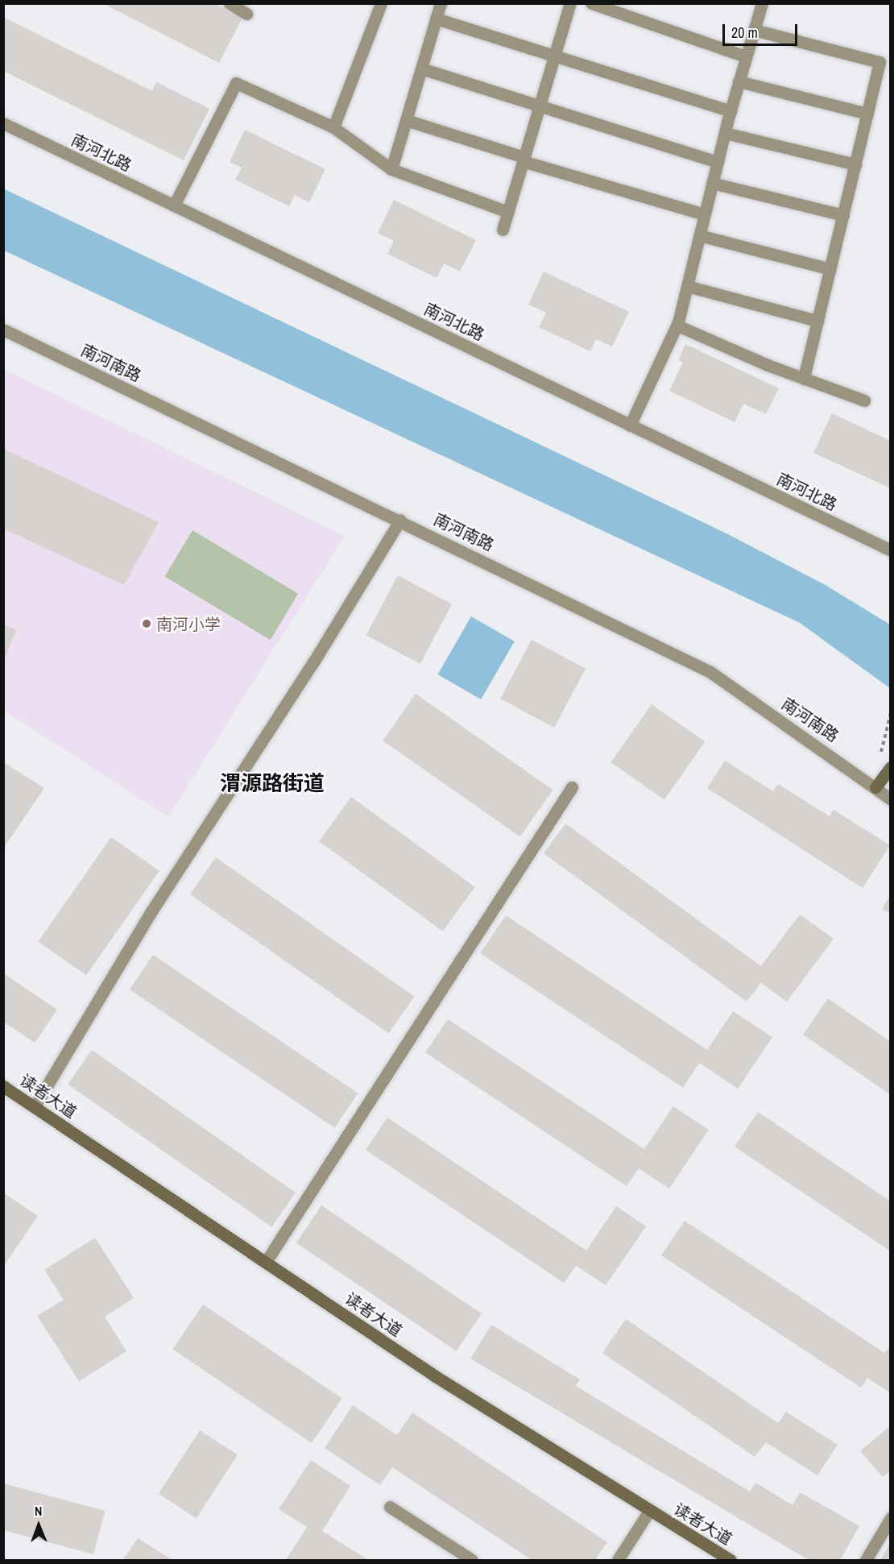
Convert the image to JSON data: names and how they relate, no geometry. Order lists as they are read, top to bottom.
{
  "streets": {
    "main road": ["读者大道"],
    "street": ["南河北路", "南河南路"]
  },
  "districts": ["渭源路街道"],
  "places": ["南河小学"],
  "scale_bar": "20 m",
  "north": "top"
}
